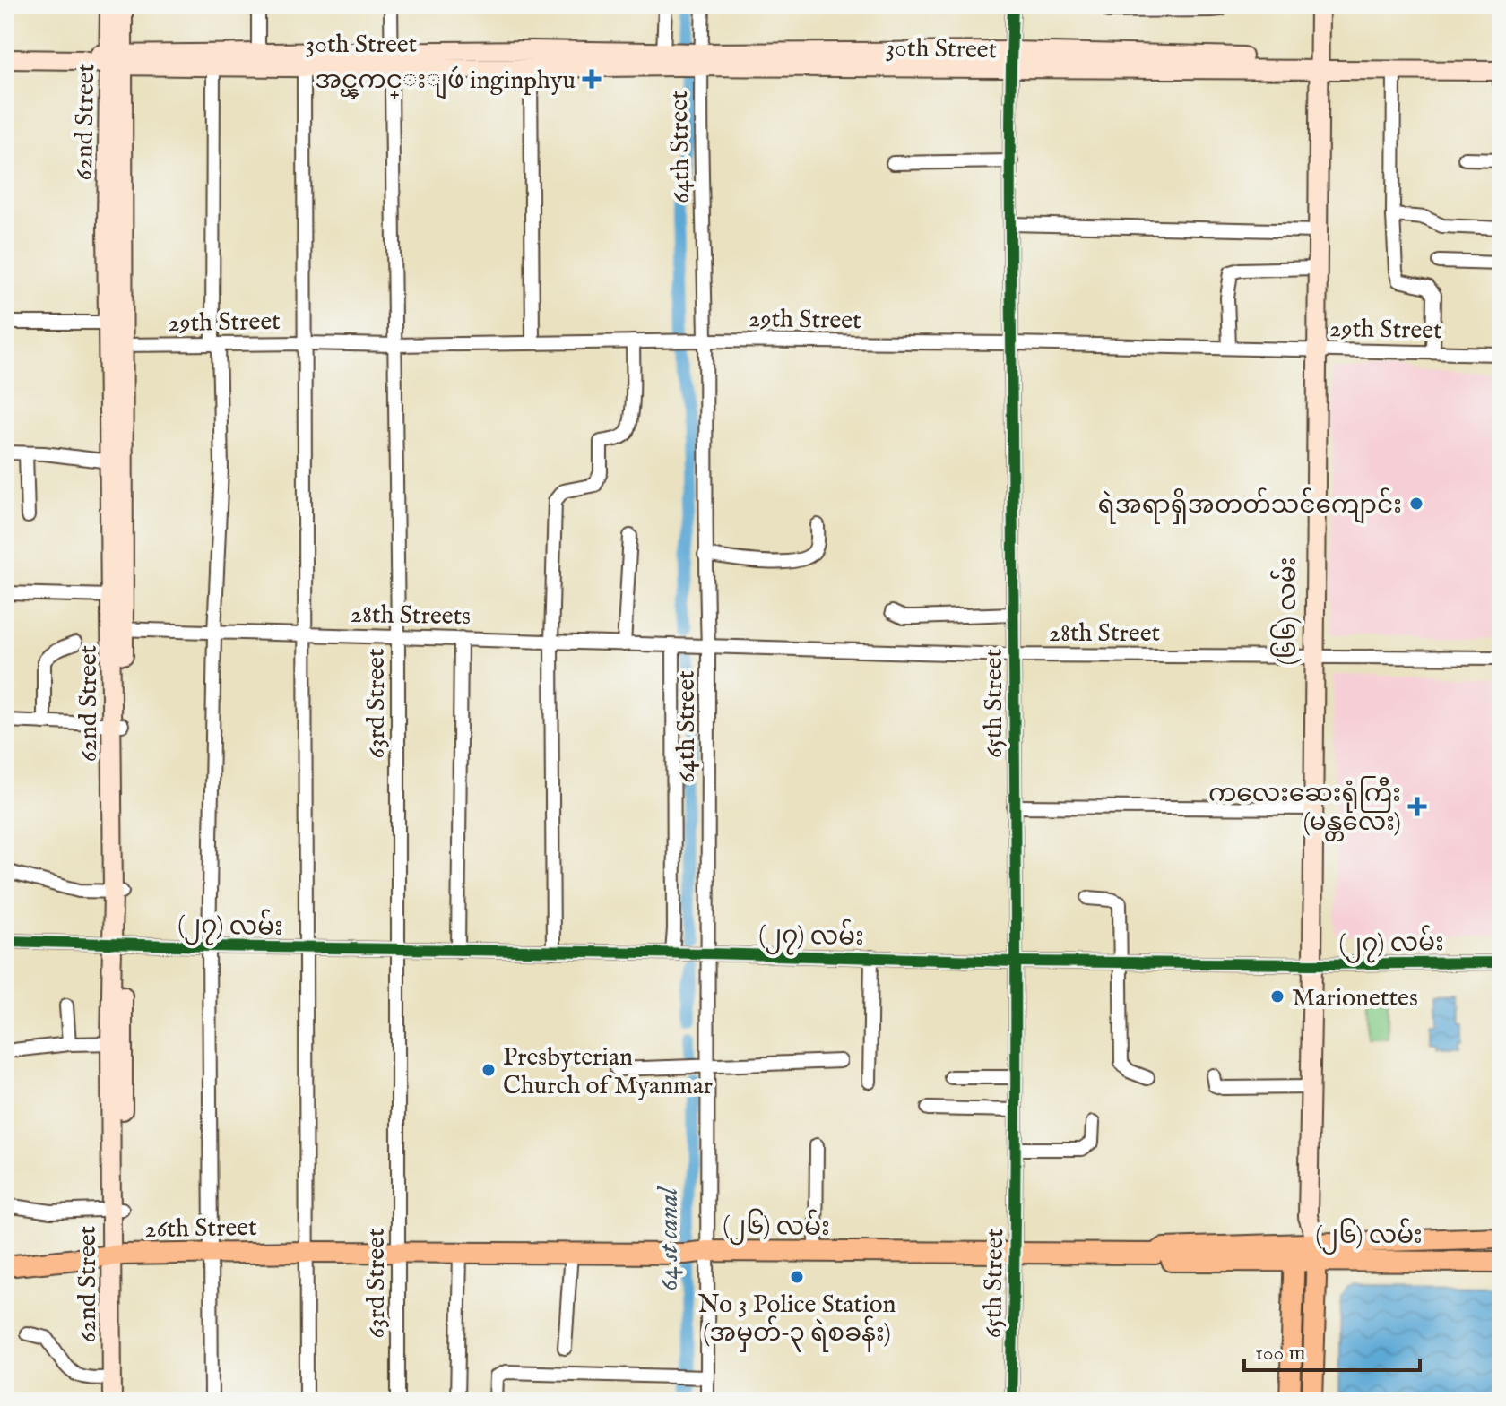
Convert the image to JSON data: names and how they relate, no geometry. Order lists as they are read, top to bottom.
{
  "streets": {
    "main road": [
      "30th Street",
      "62nd Street",
      "(၆၆) လမ်း",
      "(၂၆) လမ်း",
      "26th Street"
    ],
    "street": [
      "64th Street",
      "29th Street",
      "28th Streets",
      "28th Street",
      "63rd Street",
      "65th Street",
      "(၂၇) လမ်း"
    ]
  },
  "crossings": [
    ["30th Street", "62nd Street"],
    ["30th Street", "64th Street"],
    ["30th Street", "(၆၆) လမ်း"],
    ["30th Street", "63rd Street"],
    ["30th Street", "65th Street"],
    ["62nd Street", "29th Street"],
    ["62nd Street", "28th Streets"],
    ["62nd Street", "(၂၇) လမ်း"],
    ["62nd Street", "26th Street"],
    ["64th Street", "29th Street"],
    ["64th Street", "28th Streets"],
    ["64th Street", "28th Street"],
    ["64th Street", "(၂၇) လမ်း"],
    ["64th Street", "(၂၆) လမ်း"],
    ["29th Street", "(၆၆) လမ်း"],
    ["29th Street", "63rd Street"],
    ["29th Street", "65th Street"],
    ["(၆၆) လမ်း", "28th Street"],
    ["(၆၆) လမ်း", "(၂၇) လမ်း"],
    ["(၆၆) လမ်း", "(၂၆) လမ်း"],
    ["28th Streets", "28th Street"],
    ["28th Streets", "63rd Street"],
    ["28th Street", "65th Street"],
    ["63rd Street", "(၂၇) လမ်း"],
    ["63rd Street", "(၂၆) လမ်း"],
    ["63rd Street", "26th Street"],
    ["65th Street", "(၂၇) လမ်း"],
    ["65th Street", "(၂၆) လမ်း"],
    ["(၂၆) လမ်း", "26th Street"]
  ],
  "water": ["64 st canal"],
  "places": {
    "health": ["အင္ၾကင္းျဖဴ inginphyu", "ကလေးဆေးရုံကြီး (မန္တလေး)"],
    "other": [
      "ရဲအရာရှိအတတ်သင်ကျောင်း",
      "Marionettes",
      "Presbyterian Church of Myanmar",
      "No 3 Police Station (အမှတ်−၃ ရဲစခန်း)"
    ]
  },
  "scale_bar": "100 m"
}
